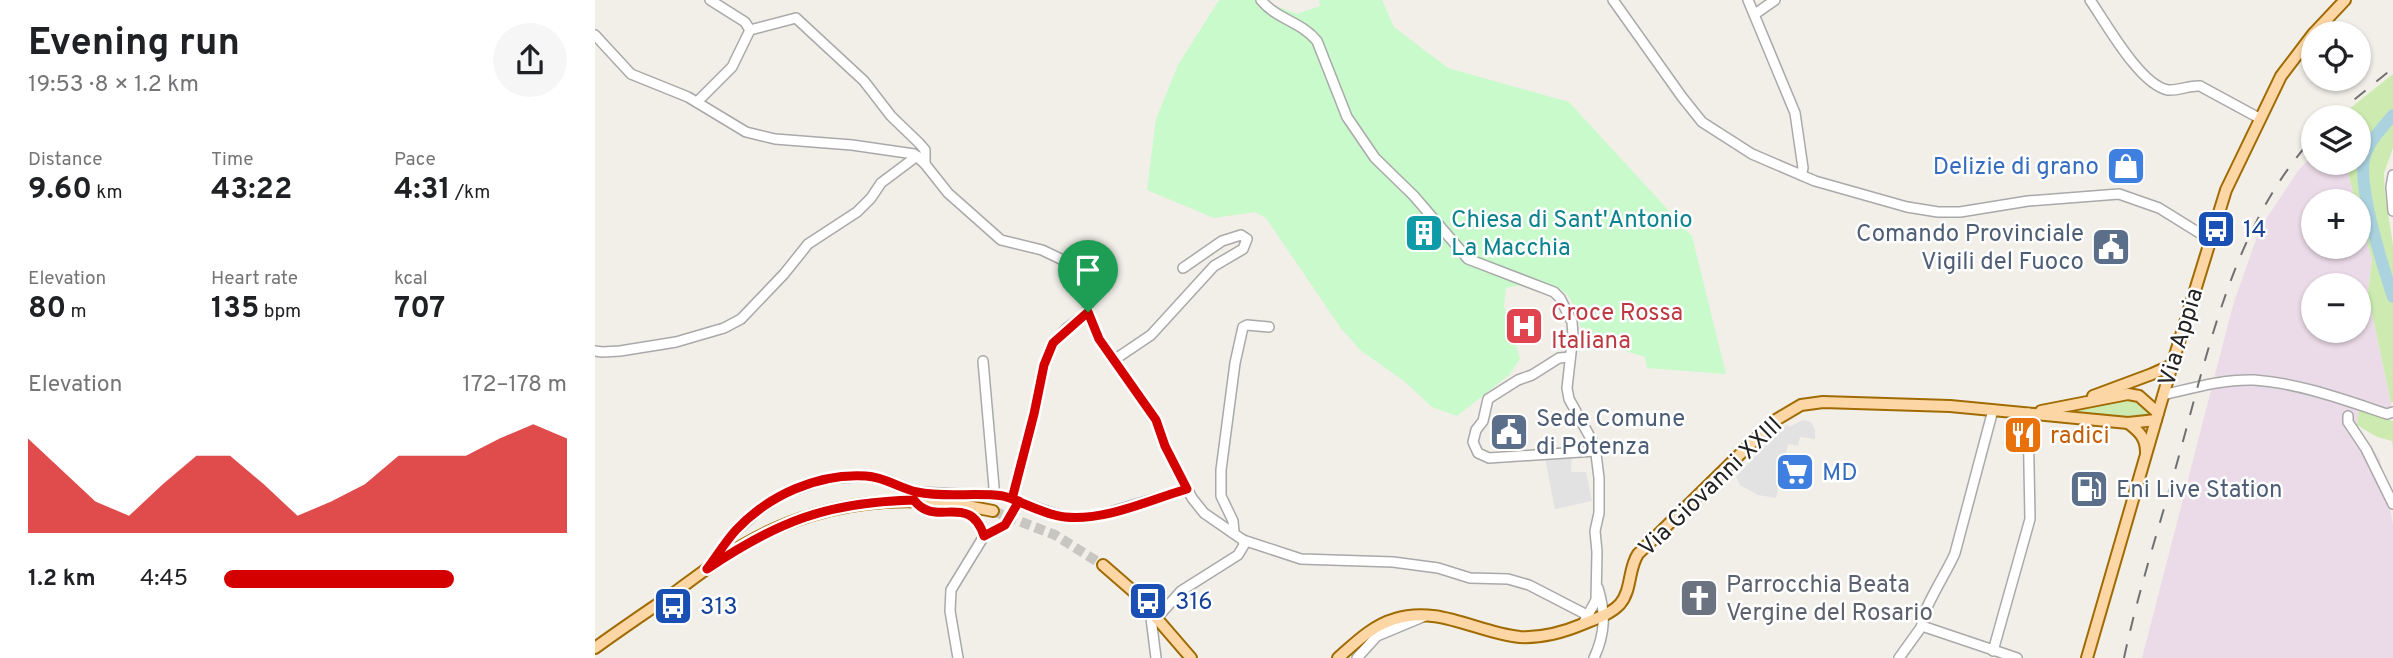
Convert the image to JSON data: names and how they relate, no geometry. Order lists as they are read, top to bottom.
{
  "streets": {
    "main road": ["Via Appia", "Via Giovanni XXIII"]
  },
  "crossings": [
    ["Via Appia", "Via Giovanni XXIII"]
  ],
  "places": {
    "shop": ["Delizie di grano"],
    "bus stop": ["14", "316", "313"],
    "building": ["Chiesa di Sant'Antonio La Macchia"],
    "public building": ["Comando Provinciale Vigili del Fuoco", "Sede Comune di Potenza"],
    "hospital": ["Croce Rossa Italiana"],
    "restaurant": ["radici"],
    "supermarket": ["MD"],
    "fuel station": ["Eni Live Station"],
    "church": ["Parrocchia Beata Vergine del Rosario"]
  },
  "page": {
    "heading": ["Evening run", "19:53 · 8 × 1.2 km"],
    "map_buttons": ["+", "−"],
    "stats": [
      ["Distance", "9.60 km"],
      ["Time", "43:22"],
      ["Pace", "4:31 /km"],
      ["Elevation", "80 m"],
      ["Heart rate", "135 bpm"],
      ["kcal", "707"]
    ],
    "chart": ["Elevation", "172–178 m"],
    "list": [
      {
        "name": "1.2 km",
        "note": "4:45"
      }
    ]
  }
}
